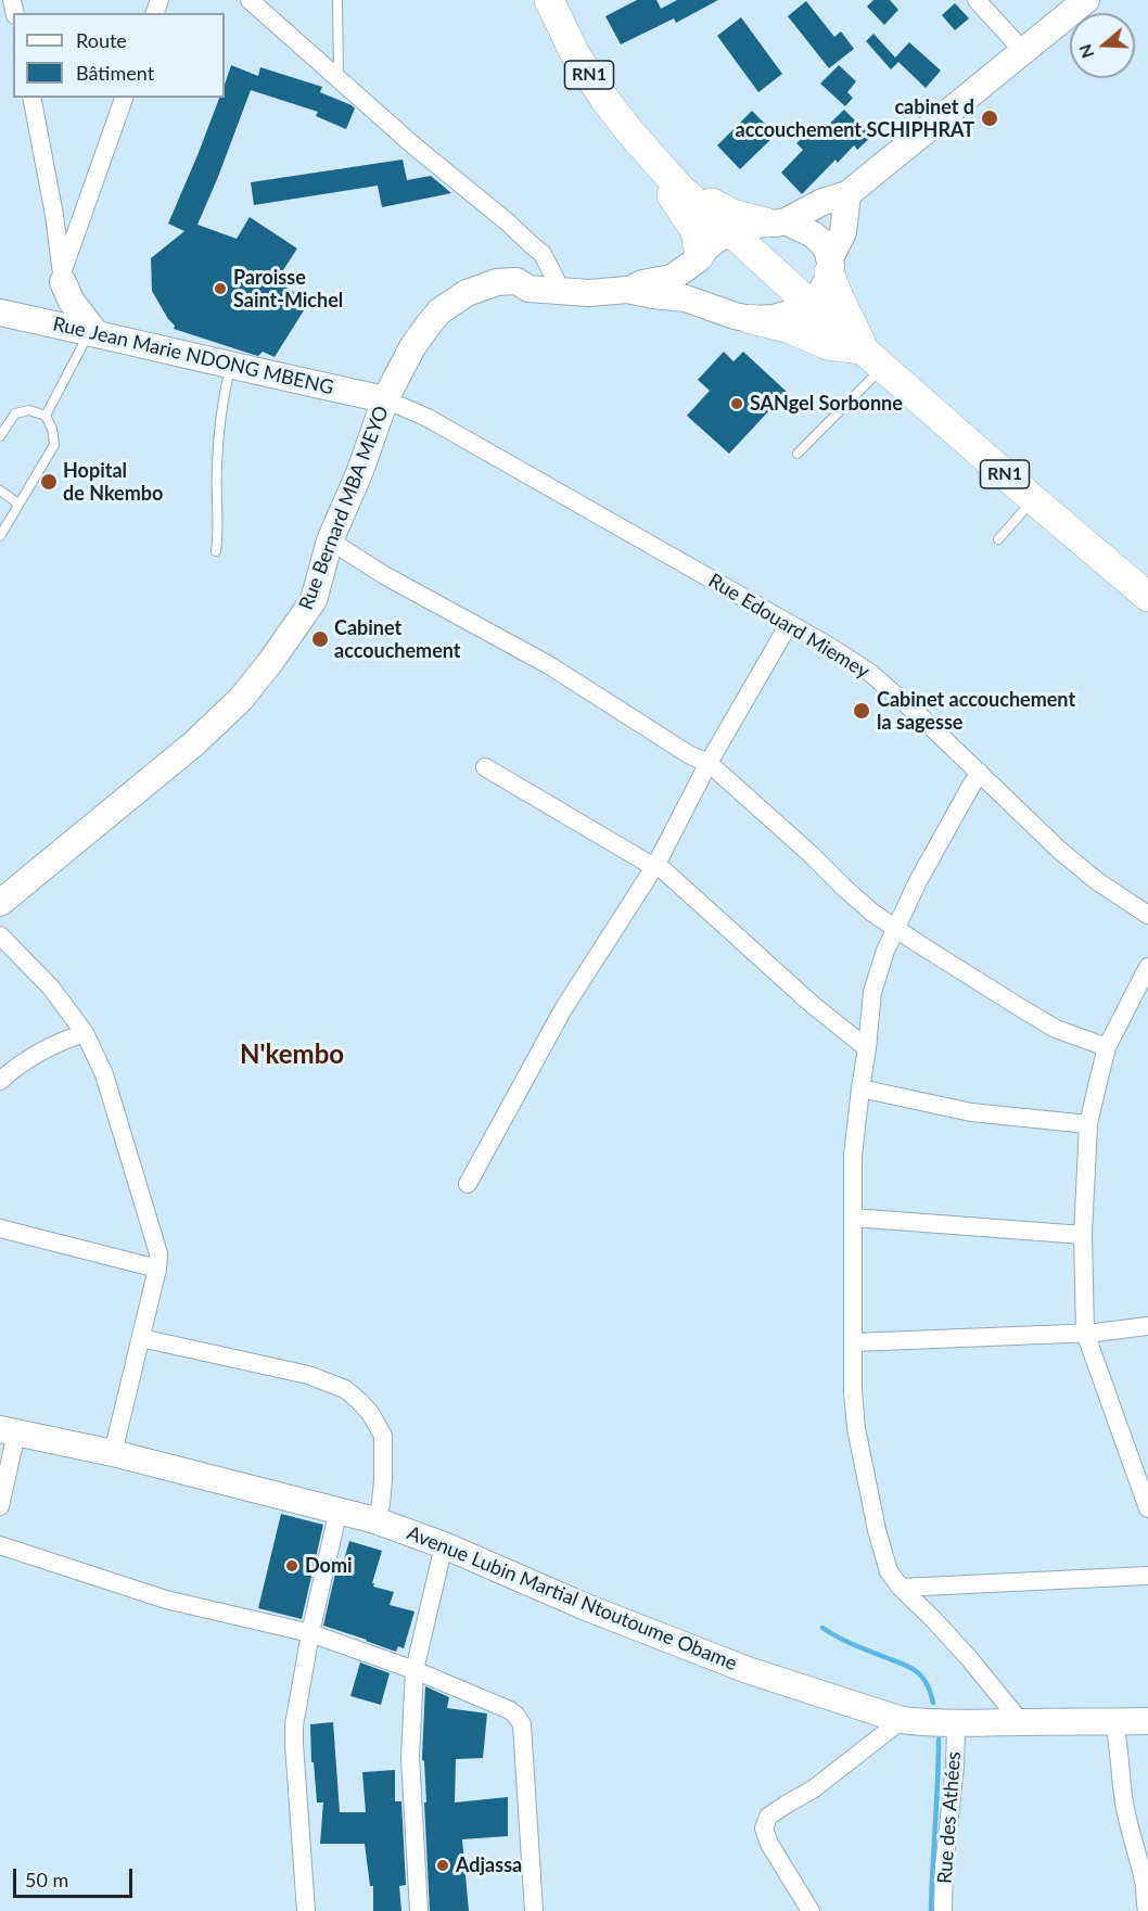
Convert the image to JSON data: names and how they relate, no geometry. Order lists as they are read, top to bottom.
{
  "streets": {
    "main road": [
      "RN1",
      "Rue Jean Marie NDONG MBENG",
      "Rue Bernard MBA MEYO",
      "Avenue Lubin Martial Ntoutoume Obame"
    ],
    "street": ["Rue Edouard Miemey", "Rue des Athées"]
  },
  "crossings": [
    ["Rue Jean Marie NDONG MBENG", "Rue Bernard MBA MEYO"],
    ["Rue Jean Marie NDONG MBENG", "Rue Edouard Miemey"],
    ["Rue Bernard MBA MEYO", "Rue Edouard Miemey"],
    ["Avenue Lubin Martial Ntoutoume Obame", "Rue des Athées"]
  ],
  "districts": ["N'kembo"],
  "places": [
    "cabinet d accouchement SCHIPHRAT",
    "Paroisse Saint-Michel",
    "SANgel Sorbonne",
    "Hopital de Nkembo",
    "Cabinet accouchement",
    "Cabinet accouchement la sagesse",
    "Domi",
    "Adjassa"
  ],
  "legend": ["Route", "Bâtiment"],
  "scale_bar": "50 m",
  "north": "left"
}
